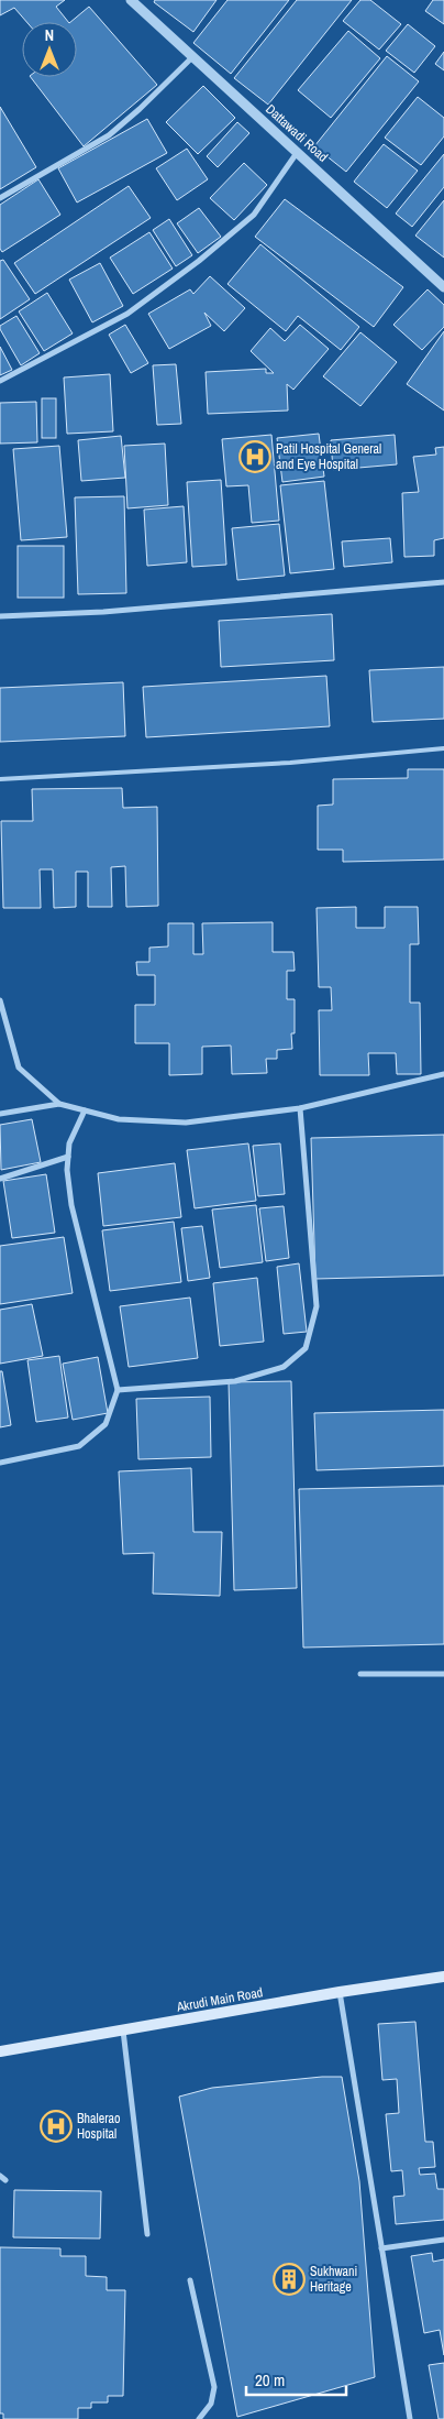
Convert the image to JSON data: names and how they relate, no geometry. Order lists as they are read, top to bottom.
{
  "streets": {
    "main road": ["Akrudi Main Road"],
    "street": ["Dattawadi Road"]
  },
  "places": {
    "hospital": ["Patil Hospital General and Eye Hospital", "Bhalerao Hospital"],
    "building": ["Sukhwani Heritage"]
  },
  "scale_bar": "20 m",
  "north": "top"
}
